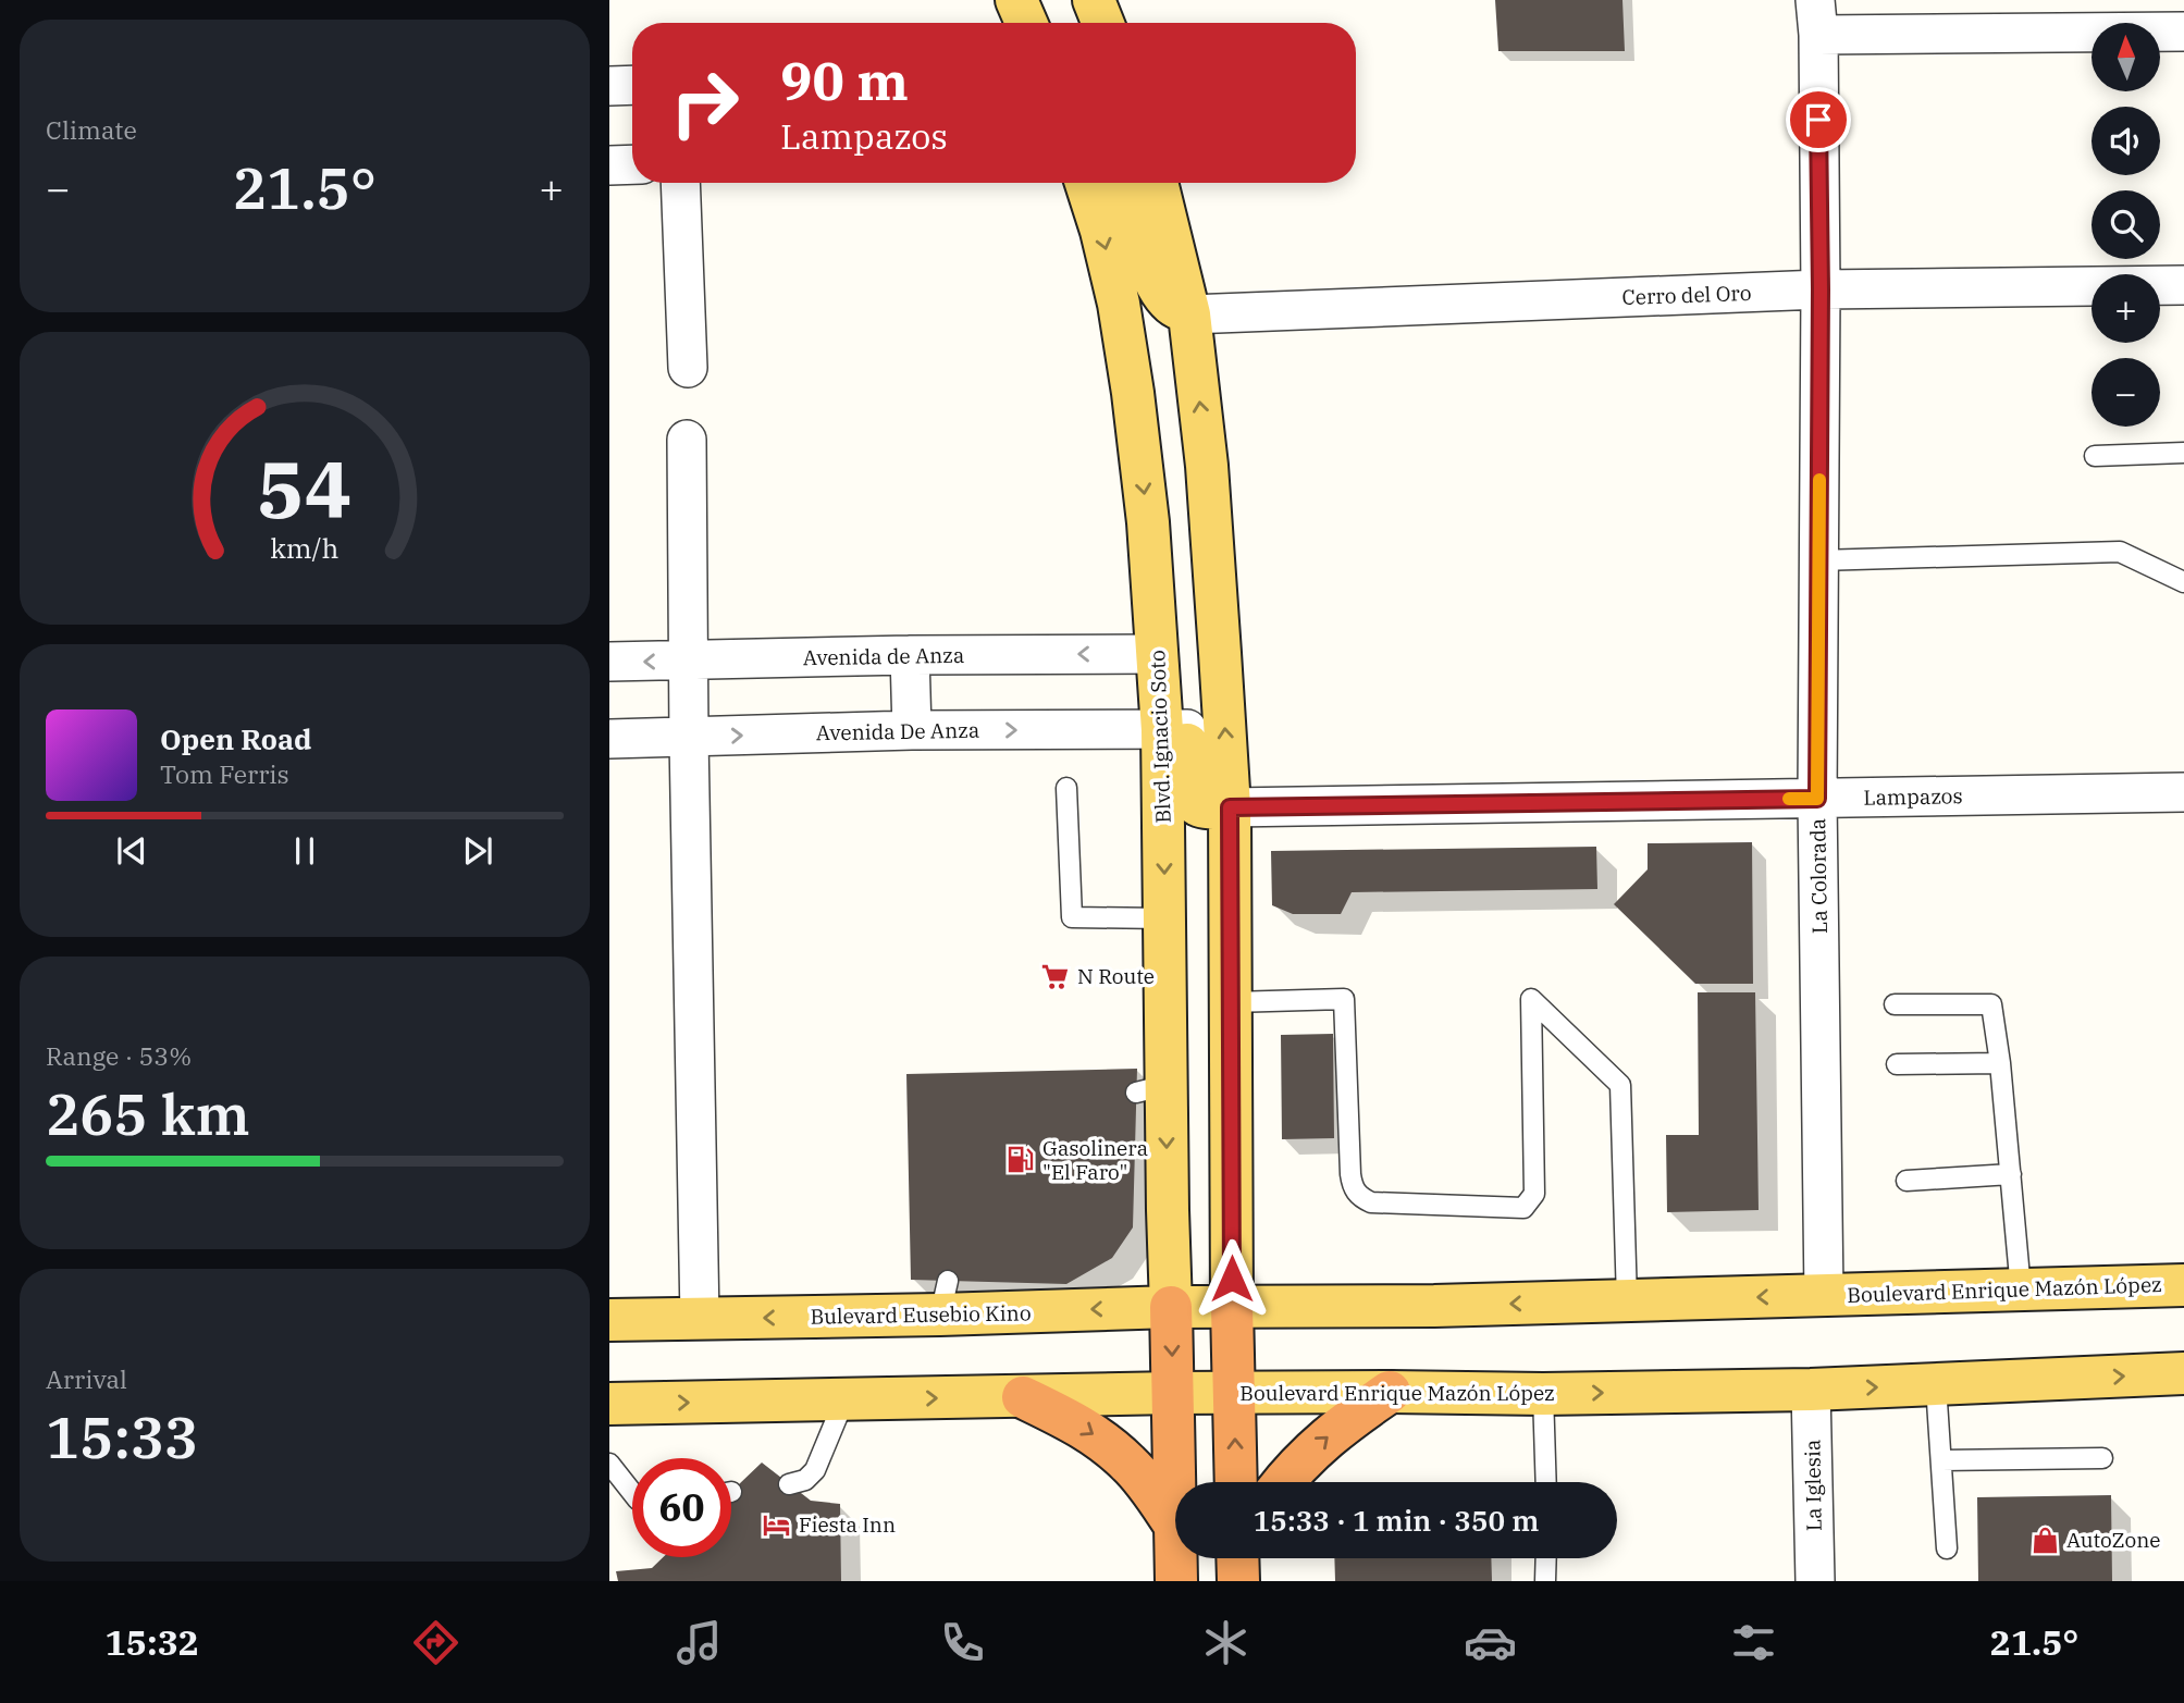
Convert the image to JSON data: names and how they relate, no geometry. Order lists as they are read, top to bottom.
{
  "streets": {
    "main road": ["Blvd. Ignacio Soto", "Boulevard Enrique Mazón López", "Bulevard Eusebio Kino"],
    "street": [
      "Cerro del Oro",
      "Avenida de Anza",
      "Avenida De Anza",
      "Lampazos",
      "La Colorada",
      "La Iglesia"
    ]
  },
  "crossings": [
    ["Cerro del Oro", "La Colorada"],
    ["Avenida de Anza", "Blvd. Ignacio Soto"],
    ["Avenida De Anza", "Blvd. Ignacio Soto"],
    ["Blvd. Ignacio Soto", "Bulevard Eusebio Kino"],
    ["Lampazos", "La Colorada"],
    ["La Colorada", "Boulevard Enrique Mazón López"],
    ["Boulevard Enrique Mazón López", "Bulevard Eusebio Kino"],
    ["Boulevard Enrique Mazón López", "La Iglesia"]
  ],
  "one_way": ["Avenida de Anza", "Avenida De Anza", "Bulevard Eusebio Kino"],
  "places": {
    "supermarket": ["N Route"],
    "fuel station": ["Gasolinera \"El Faro\""],
    "hotel": ["Fiesta Inn"],
    "shop": ["AutoZone"]
  },
  "north": "top",
  "page": {
    "tile": [
      "Climate",
      ["Range · 53%", "265 km"],
      ["Arrival", "15:33"]
    ],
    "map_buttons": ["+", "−"],
    "turn": ["90 m", "Lampazos"],
    "heat": ["−", "21.5°", "+"],
    "song": ["Open Road", "Tom Ferris"],
    "limit": "60",
    "trip": "15:33 · 1 min · 350 m",
    "tabs": ["15:32", "21.5°"],
    "gauge": ["54", "km/h"]
  }
}
